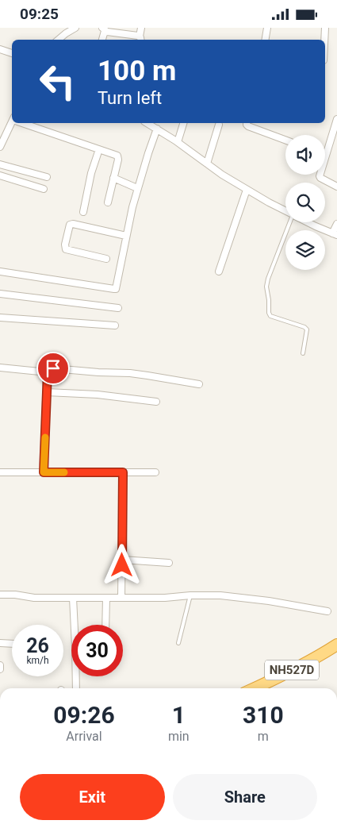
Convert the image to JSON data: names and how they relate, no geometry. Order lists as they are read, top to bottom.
{
  "streets": {
    "highway": ["NH527D"]
  },
  "page": {
    "status": "09:25",
    "turn": ["100 m", "Turn left"],
    "speed": "26 km/h",
    "limit": "30",
    "eta": [
      "09:26",
      "Arrival",
      "1",
      "min",
      "310",
      "m"
    ],
    "buttons": ["Exit", "Share"]
  }
}
